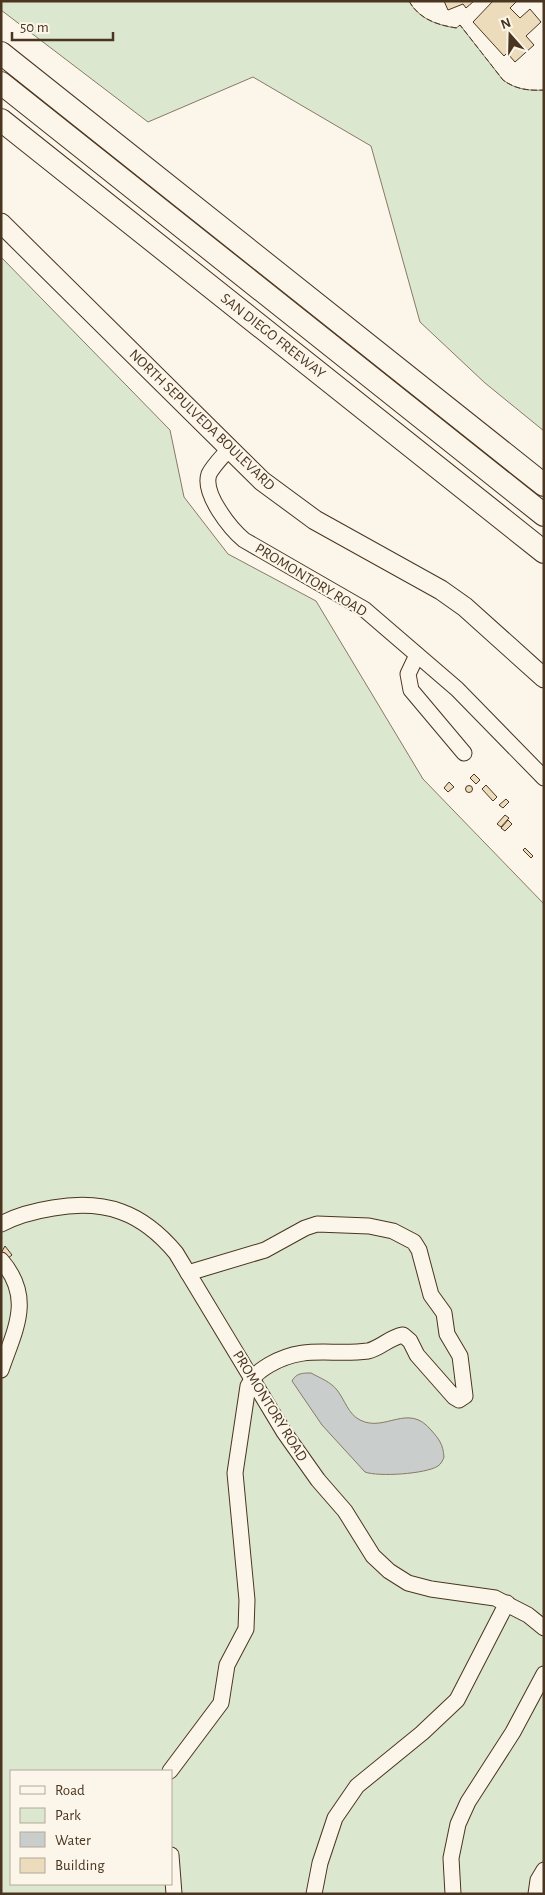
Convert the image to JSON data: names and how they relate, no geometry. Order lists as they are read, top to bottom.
{
  "streets": {
    "highway": ["SAN DIEGO FREEWAY"],
    "main road": ["NORTH SEPULVEDA BOULEVARD"],
    "street": ["PROMONTORY ROAD"]
  },
  "crossings": [
    ["NORTH SEPULVEDA BOULEVARD", "PROMONTORY ROAD"]
  ],
  "legend": [
    "Road",
    "Park",
    "Water",
    "Building"
  ],
  "scale_bar": "50 m",
  "north": "top"
}
